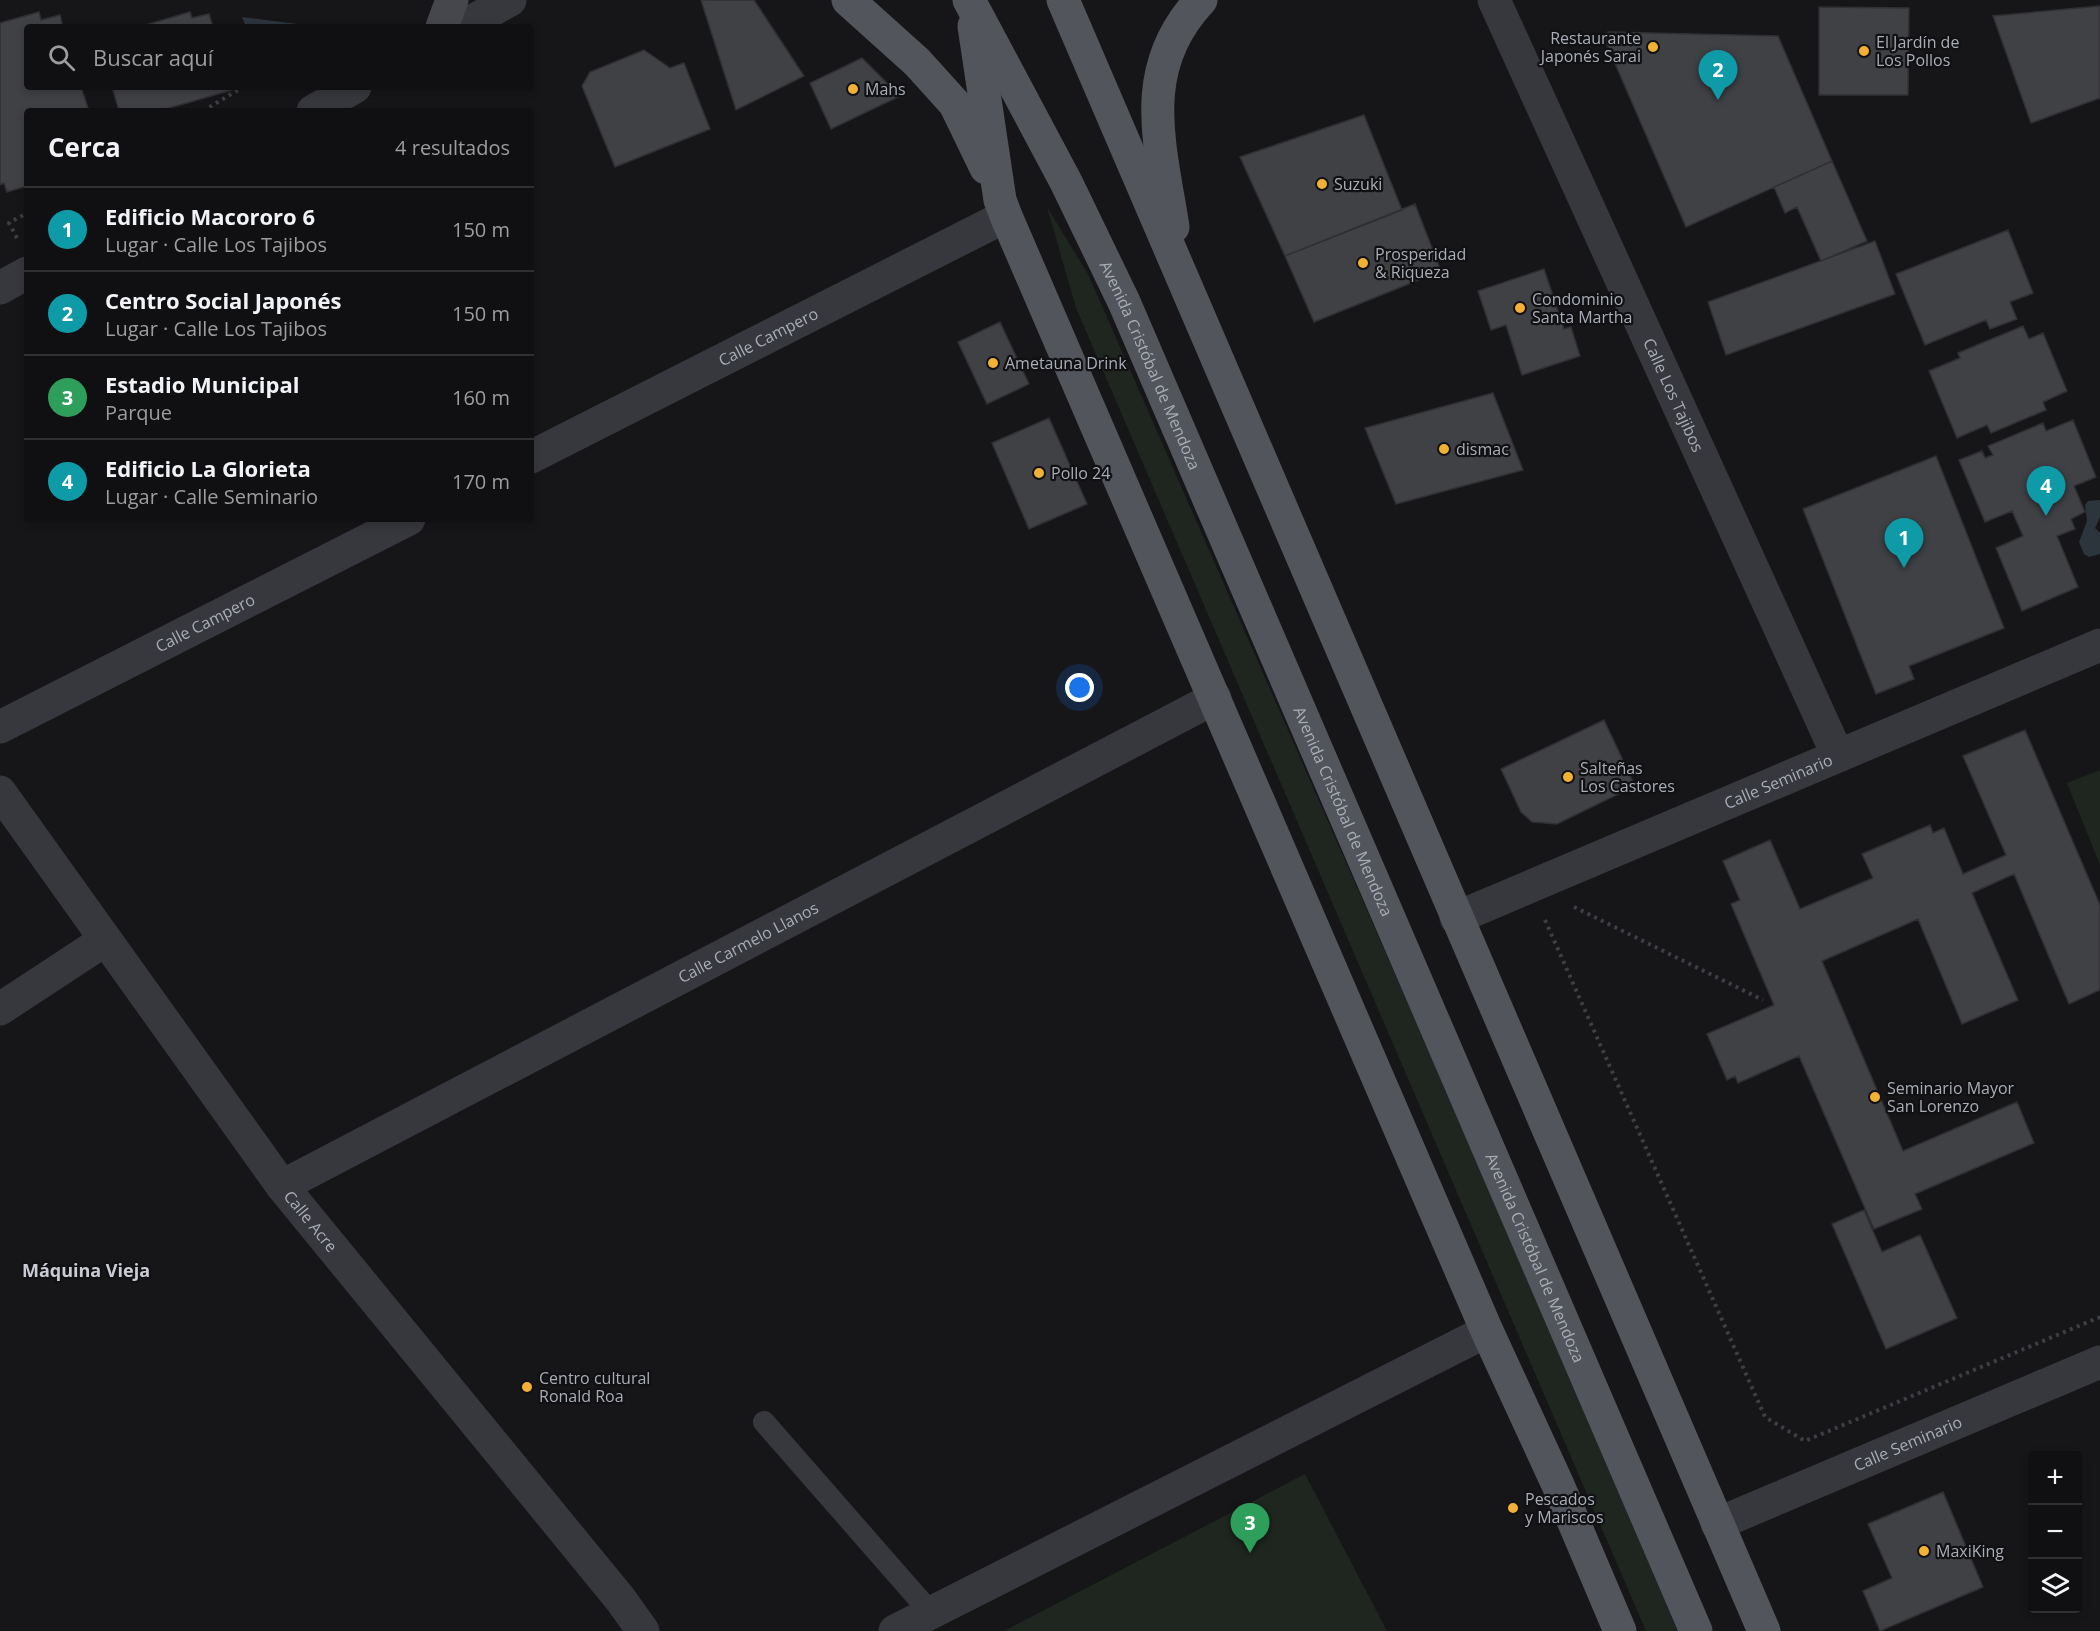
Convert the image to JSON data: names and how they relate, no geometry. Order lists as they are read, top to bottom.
{
  "streets": {
    "main road": ["Avenida Cristóbal de Mendoza"],
    "street": [
      "Calle Campero",
      "Calle Los Tajibos",
      "Calle Seminario",
      "Calle Carmelo Llanos",
      "Calle Acre"
    ]
  },
  "crossings": [
    ["Calle Campero", "Avenida Cristóbal de Mendoza"],
    ["Avenida Cristóbal de Mendoza", "Calle Carmelo Llanos"],
    ["Calle Los Tajibos", "Calle Seminario"],
    ["Calle Carmelo Llanos", "Calle Acre"]
  ],
  "districts": ["Máquina Vieja"],
  "places": [
    "Restaurante Japonés Sarai",
    "El Jardín de Los Pollos",
    "Mahs",
    "Suzuki",
    "Prosperidad & Riqueza",
    "Condominio Santa Martha",
    "Ametauna Drink",
    "dismac",
    "Pollo 24",
    "Salteñas Los Castores",
    "Seminario Mayor San Lorenzo",
    "Centro cultural Ronald Roa",
    "Pescados y Mariscos",
    "MaxiKing"
  ],
  "page": {
    "search": "Buscar aquí",
    "pins": [
      "2",
      "4",
      "1",
      "3"
    ],
    "heading": ["Cerca", "4 resultados"],
    "list": [
      {
        "mark": "1",
        "name": "Edificio Macororo 6",
        "note": "Lugar · Calle Los Tajibos",
        "value": "150 m"
      },
      {
        "mark": "2",
        "name": "Centro Social Japonés",
        "note": "Lugar · Calle Los Tajibos",
        "value": "150 m"
      },
      {
        "mark": "3",
        "name": "Estadio Municipal",
        "note": "Parque",
        "value": "160 m"
      },
      {
        "mark": "4",
        "name": "Edificio La Glorieta",
        "note": "Lugar · Calle Seminario",
        "value": "170 m"
      }
    ],
    "map_buttons": ["+", "−"]
  }
}
